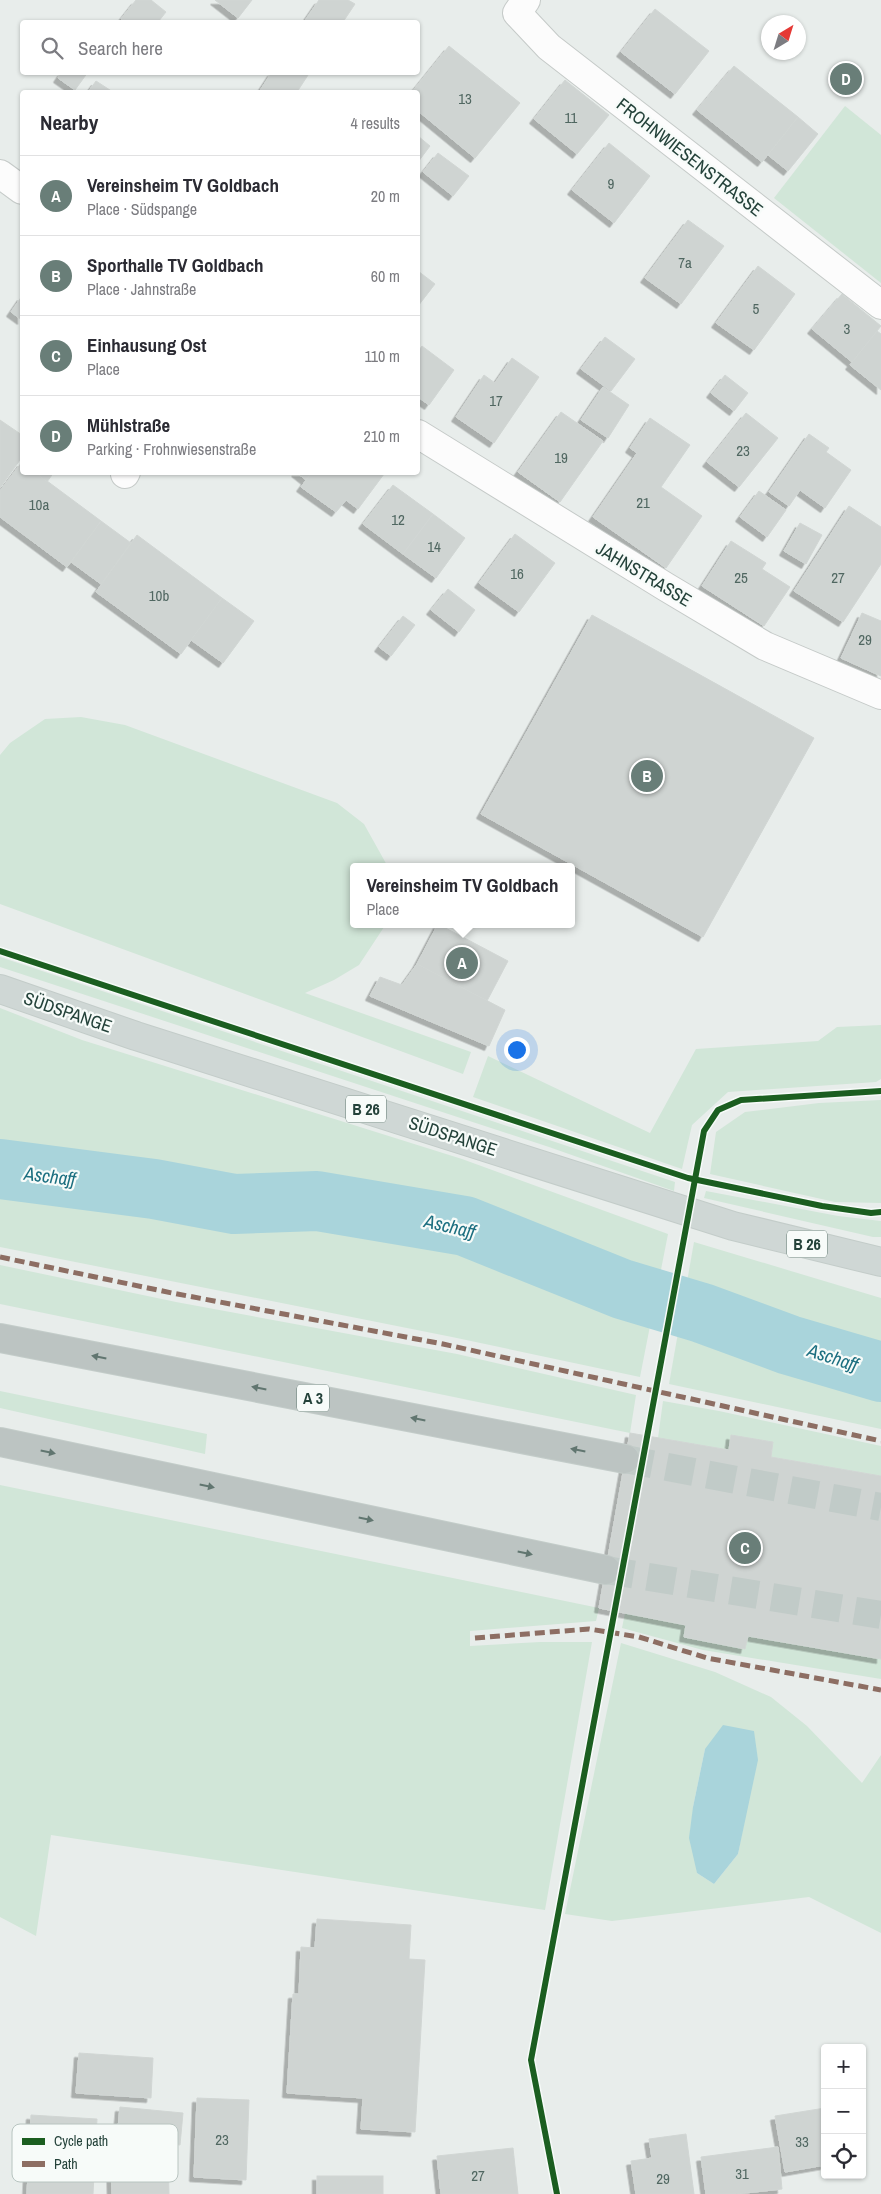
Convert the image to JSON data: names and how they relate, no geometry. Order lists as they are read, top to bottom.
{
  "streets": {
    "highway": ["A 3"],
    "main road": ["SÜDSPANGE", "B 26"],
    "street": ["FROHNWIESENSTRASSE", "JAHNSTRASSE"]
  },
  "water": ["Aschaff"],
  "house_numbers": [
    "13",
    "11",
    "9",
    "7a",
    "5",
    "3",
    "17",
    "23",
    "19",
    "21",
    "10a",
    "12",
    "14",
    "16",
    "25",
    "27",
    "10b",
    "29",
    "23",
    "33",
    "31",
    "27",
    "29"
  ],
  "legend": ["Cycle path", "Path"],
  "north": "top right",
  "page": {
    "search": "Search here",
    "pins": [
      "D",
      "B",
      "A",
      "C"
    ],
    "heading": ["Nearby", "4 results"],
    "list": [
      {
        "mark": "A",
        "name": "Vereinsheim TV Goldbach",
        "note": "Place · Südspange",
        "value": "20 m"
      },
      {
        "mark": "B",
        "name": "Sporthalle TV Goldbach",
        "note": "Place · Jahnstraße",
        "value": "60 m"
      },
      {
        "mark": "C",
        "name": "Einhausung Ost",
        "note": "Place",
        "value": "110 m"
      },
      {
        "mark": "D",
        "name": "Mühlstraße",
        "note": "Parking · Frohnwiesenstraße",
        "value": "210 m"
      }
    ],
    "popup": ["Vereinsheim TV Goldbach", "Place"],
    "map_buttons": ["+", "−"]
  }
}
